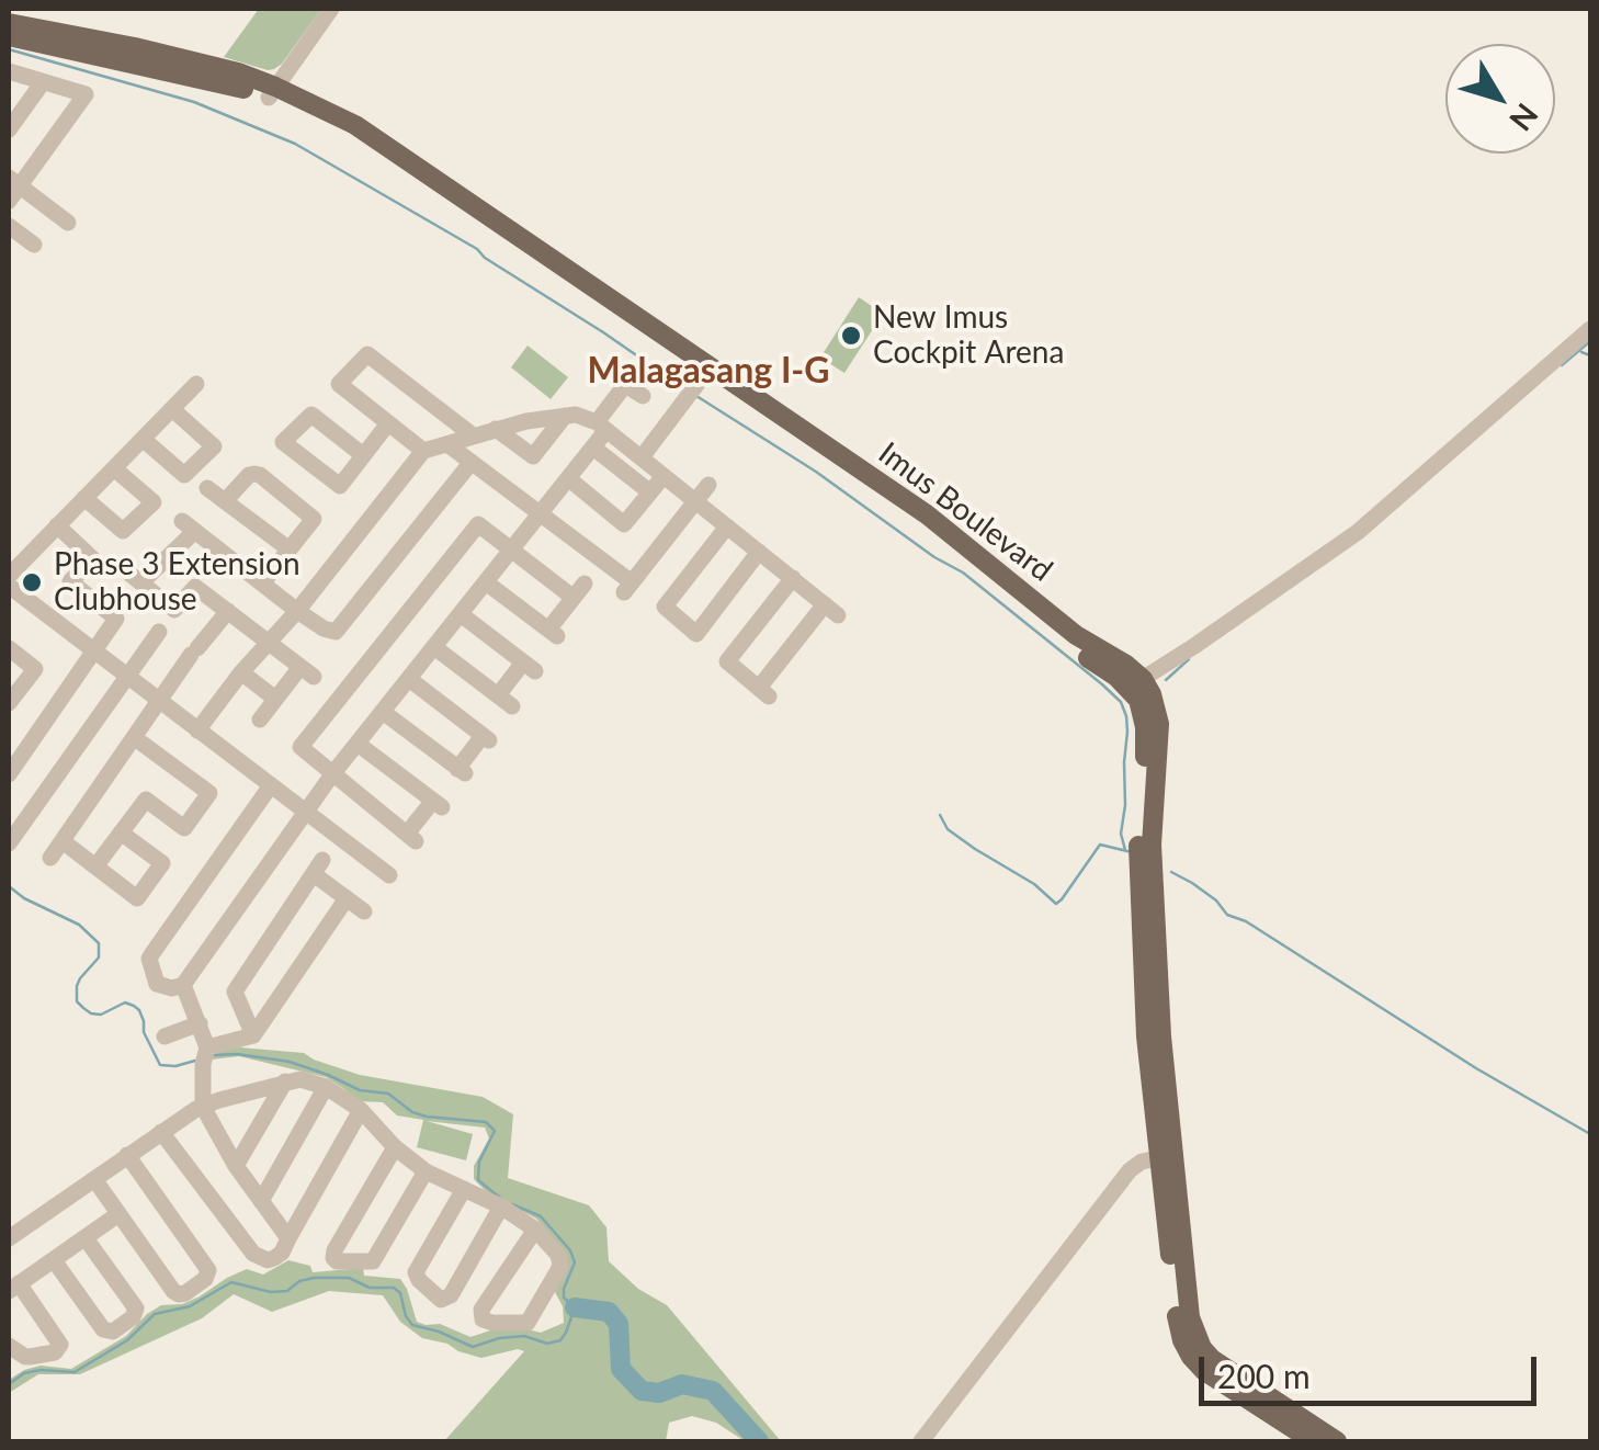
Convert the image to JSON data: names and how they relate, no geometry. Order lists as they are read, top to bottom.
{
  "streets": {
    "main road": ["Imus Boulevard"]
  },
  "districts": ["Malagasang I-G"],
  "places": ["New Imus Cockpit Arena", "Phase 3 Extension Clubhouse"],
  "scale_bar": "200 m",
  "north": "bottom right"
}
